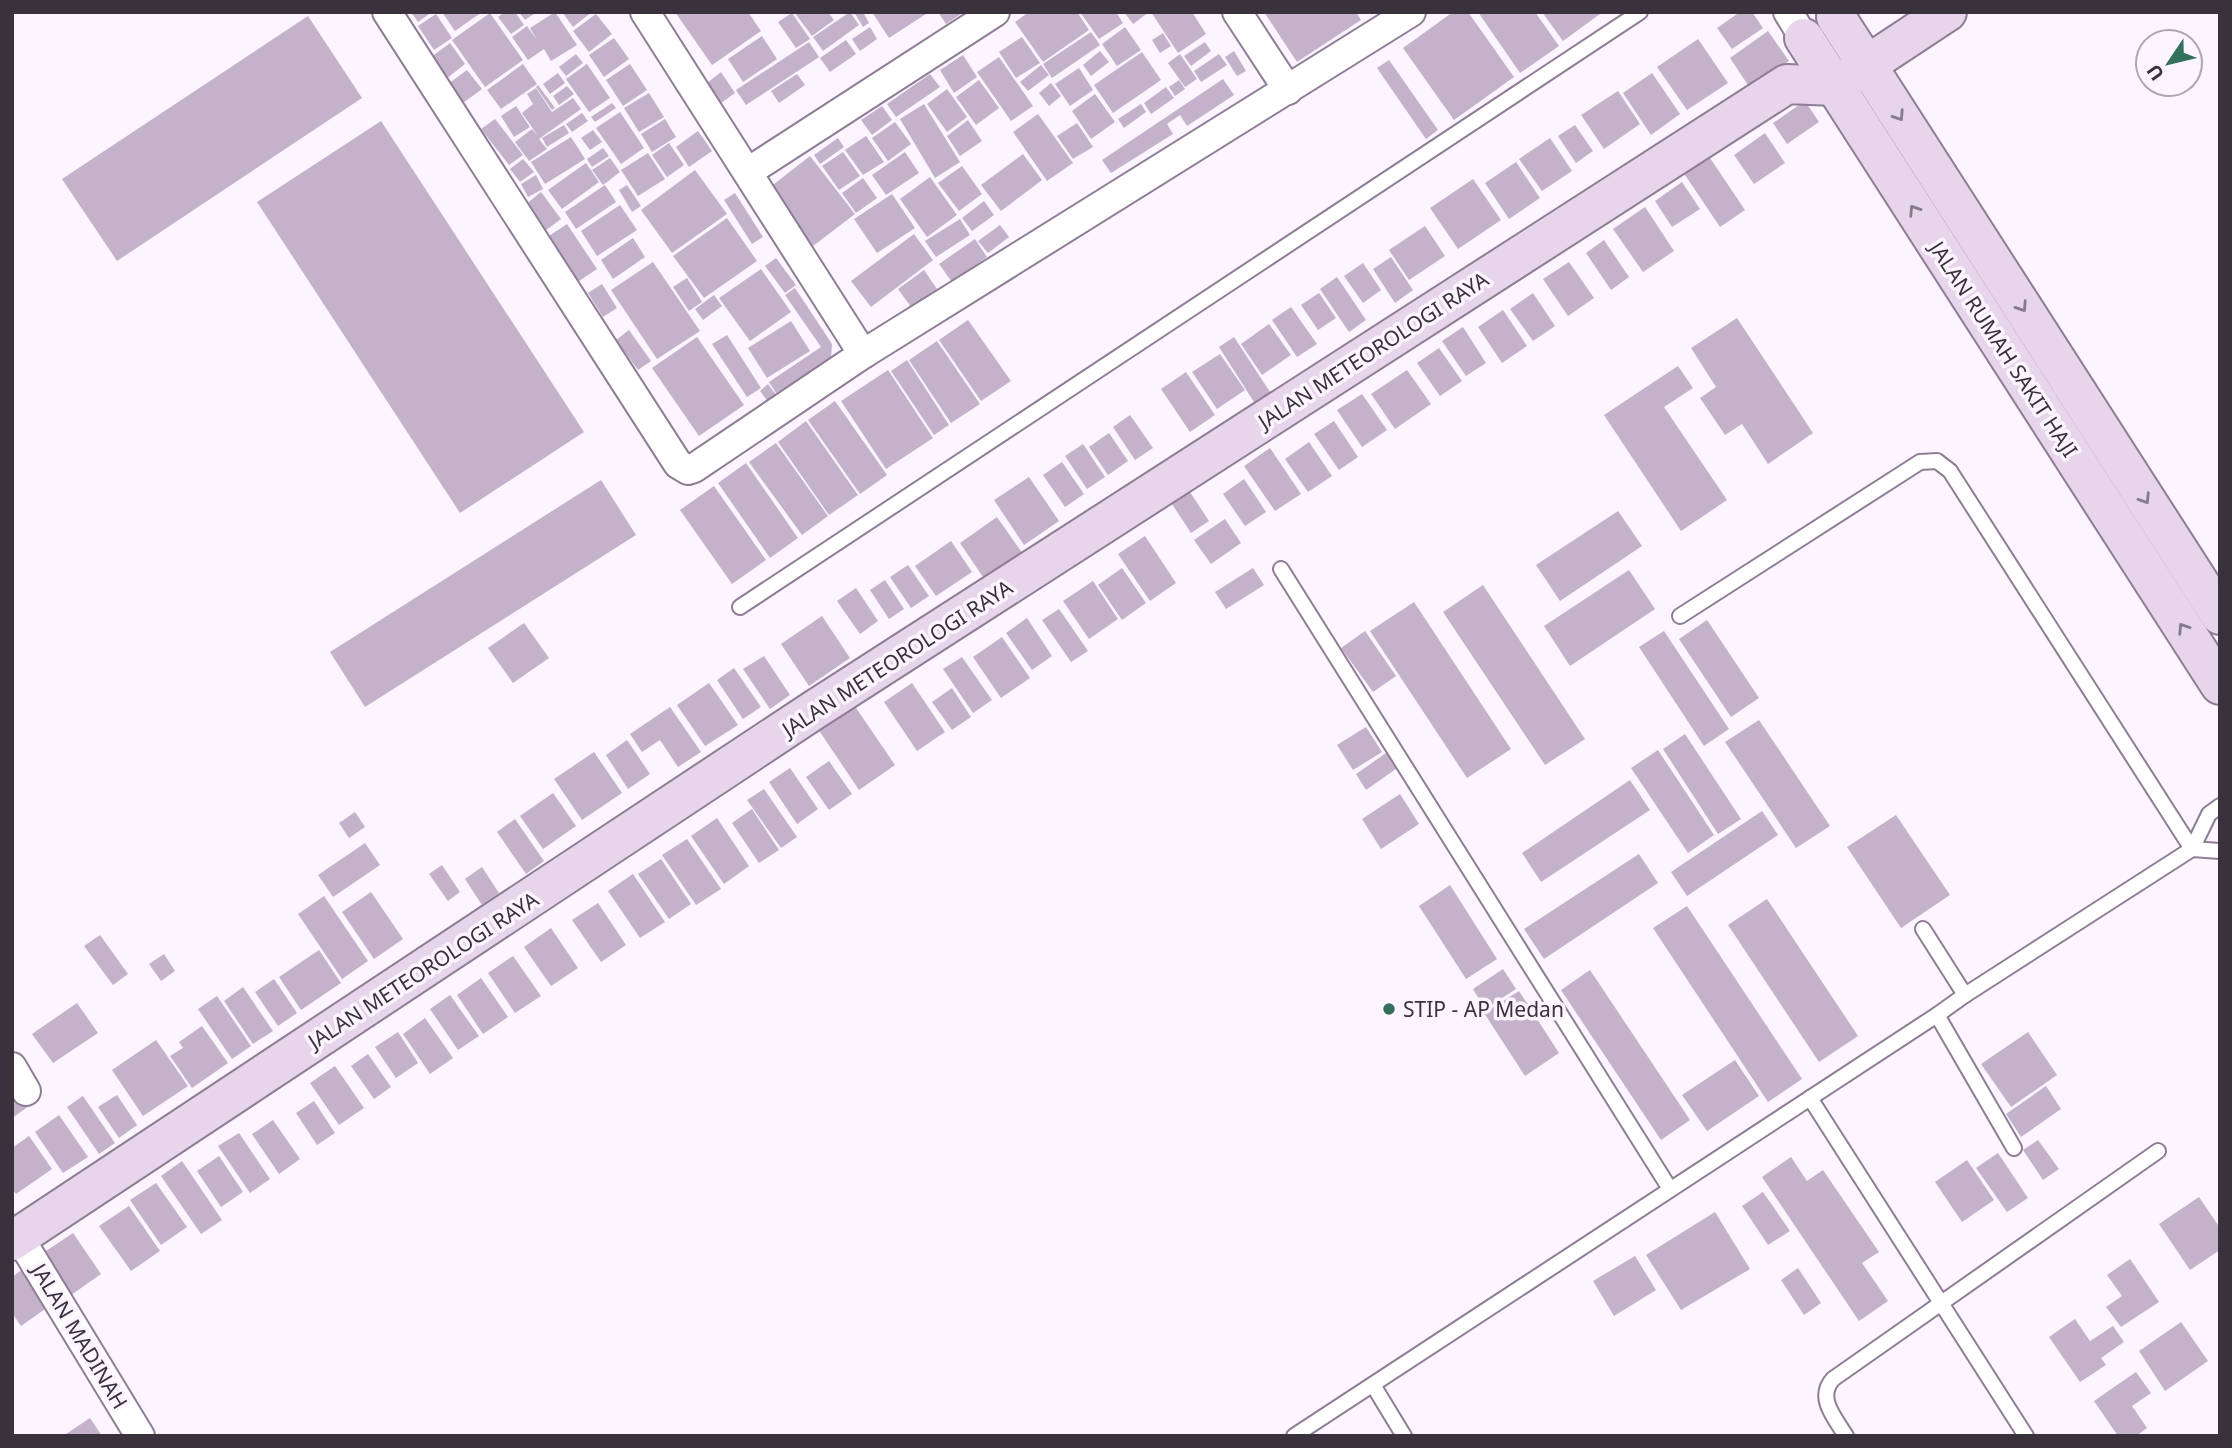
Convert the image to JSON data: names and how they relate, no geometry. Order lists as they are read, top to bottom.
{
  "streets": {
    "street": ["JALAN RUMAH SAKIT HAJI", "JALAN METEOROLOGI RAYA", "JALAN MADINAH"]
  },
  "crossings": [
    ["JALAN METEOROLOGI RAYA", "JALAN MADINAH"]
  ],
  "places": ["STIP - AP Medan"],
  "north": "bottom left"
}
